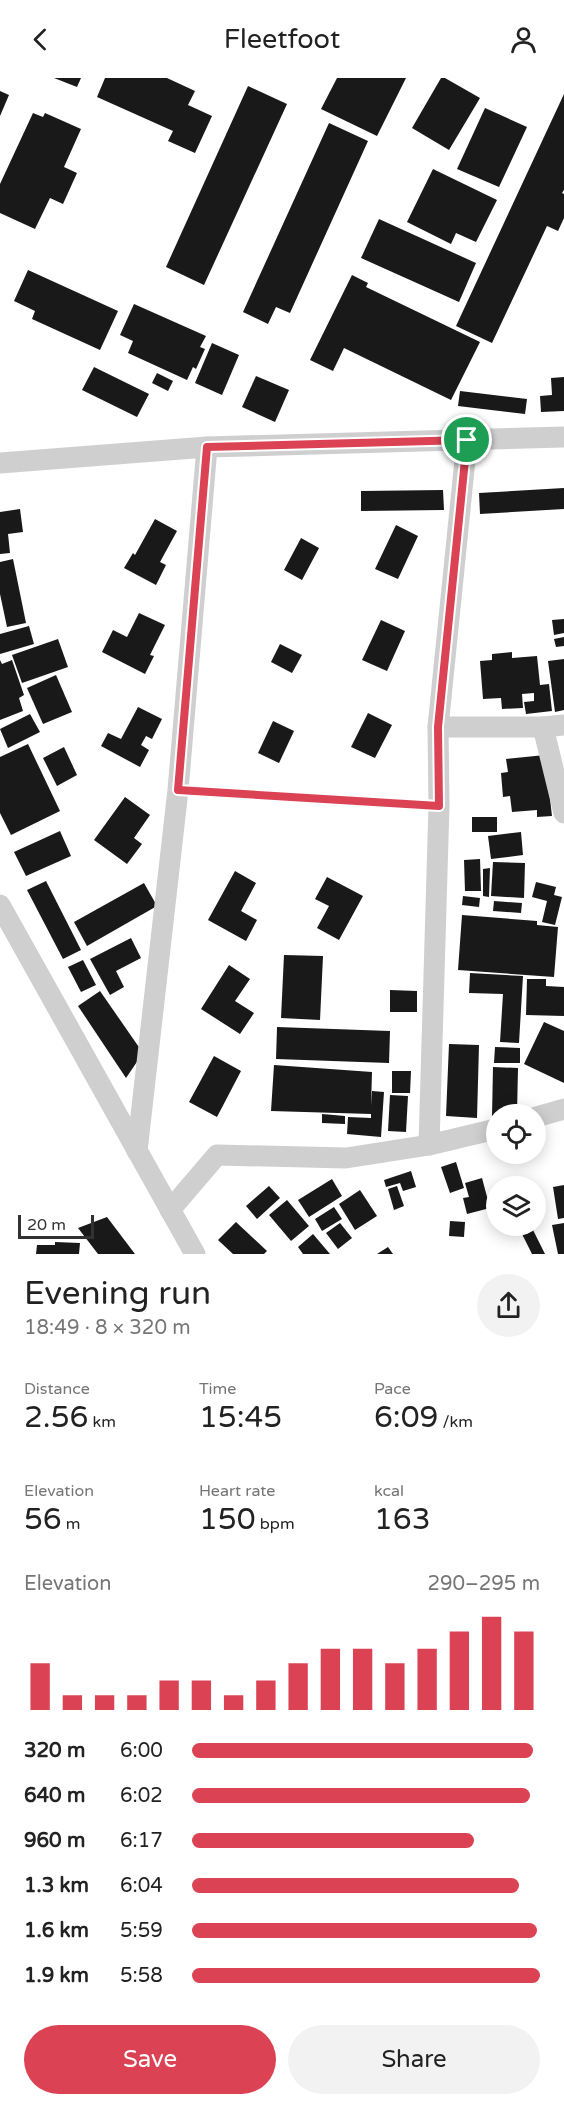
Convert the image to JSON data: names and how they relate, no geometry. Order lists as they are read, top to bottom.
{
  "scale_bar": "20 m",
  "page": {
    "header": "Fleetfoot",
    "scale": "20 m",
    "heading": ["Evening run", "18:49 · 8 × 320 m"],
    "stats": [
      ["Distance", "2.56 km"],
      ["Time", "15:45"],
      ["Pace", "6:09 /km"],
      ["Elevation", "56 m"],
      ["Heart rate", "150 bpm"],
      ["kcal", "163"]
    ],
    "chart": ["Elevation", "290–295 m"],
    "list": [
      {
        "name": "320 m",
        "note": "6:00"
      },
      {
        "name": "640 m",
        "note": "6:02"
      },
      {
        "name": "960 m",
        "note": "6:17"
      },
      {
        "name": "1.3 km",
        "note": "6:04"
      },
      {
        "name": "1.6 km",
        "note": "5:59"
      },
      {
        "name": "1.9 km",
        "note": "5:58"
      }
    ],
    "buttons": ["Save", "Share"]
  }
}
